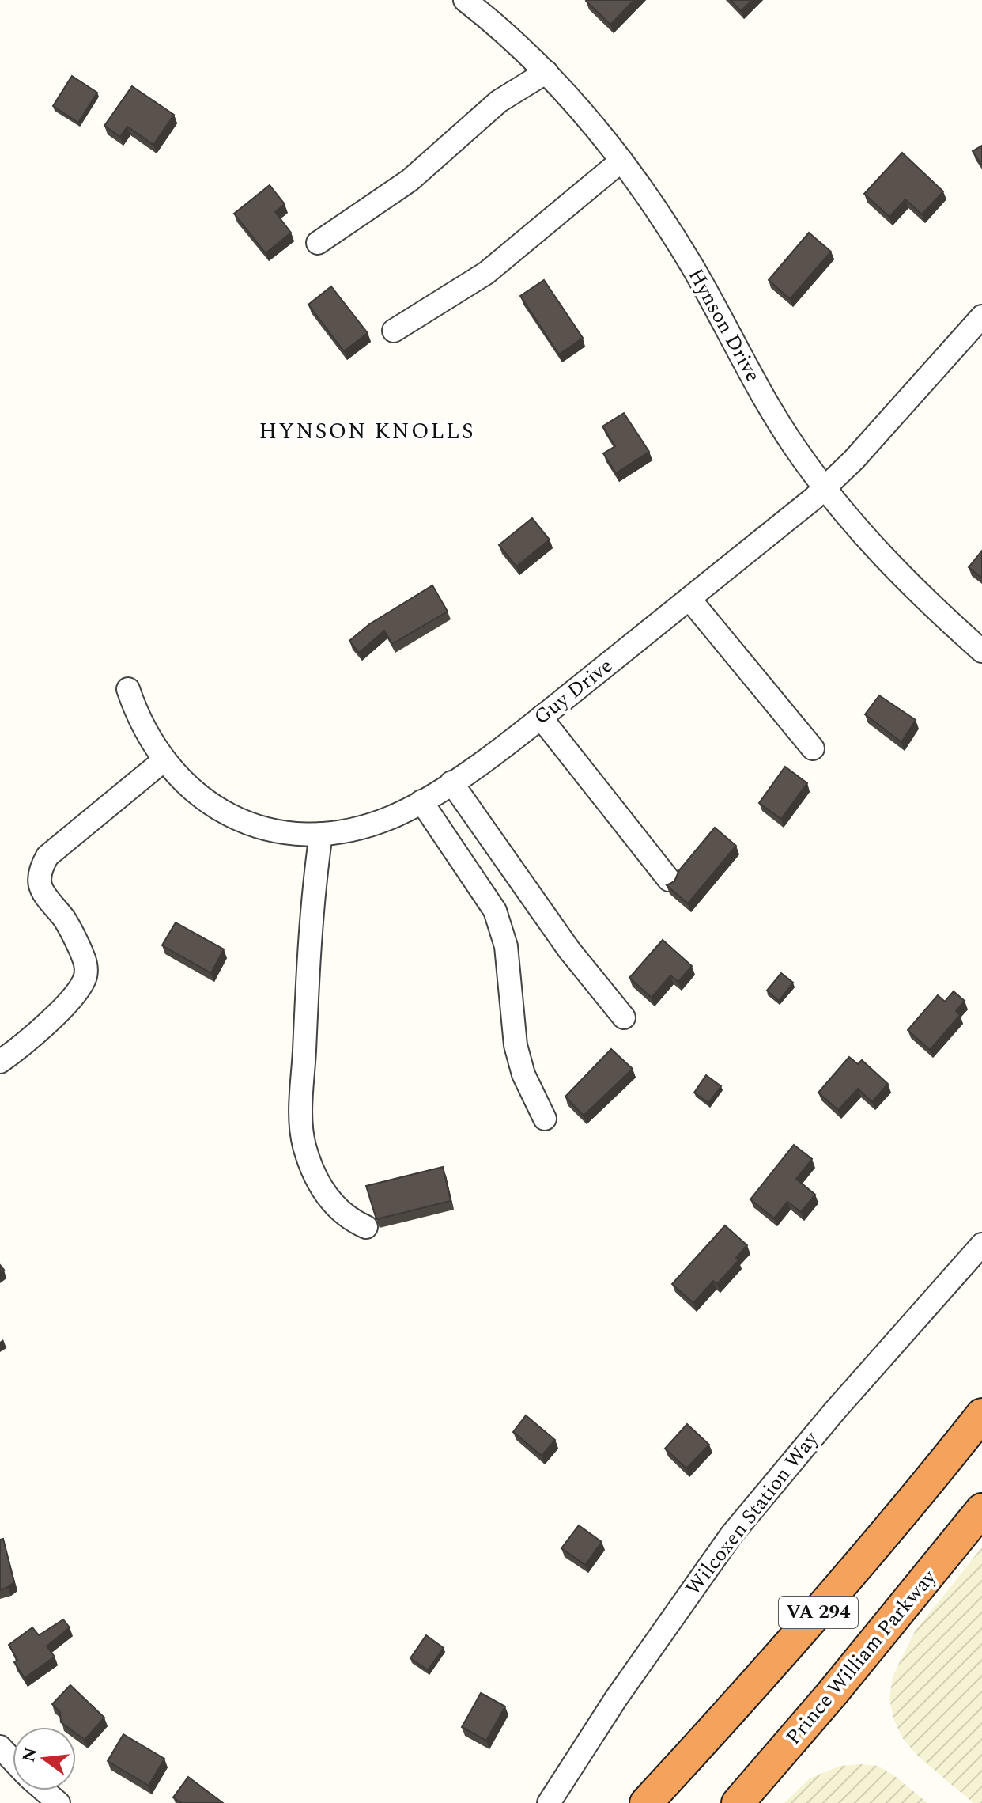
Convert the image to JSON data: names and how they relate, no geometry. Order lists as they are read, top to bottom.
{
  "streets": {
    "highway": ["VA 294", "Prince William Parkway"],
    "street": ["Hynson Drive", "Guy Drive", "Wilcoxen Station Way"]
  },
  "crossings": [
    ["Hynson Drive", "Guy Drive"]
  ],
  "districts": ["HYNSON KNOLLS"],
  "north": "left"
}
